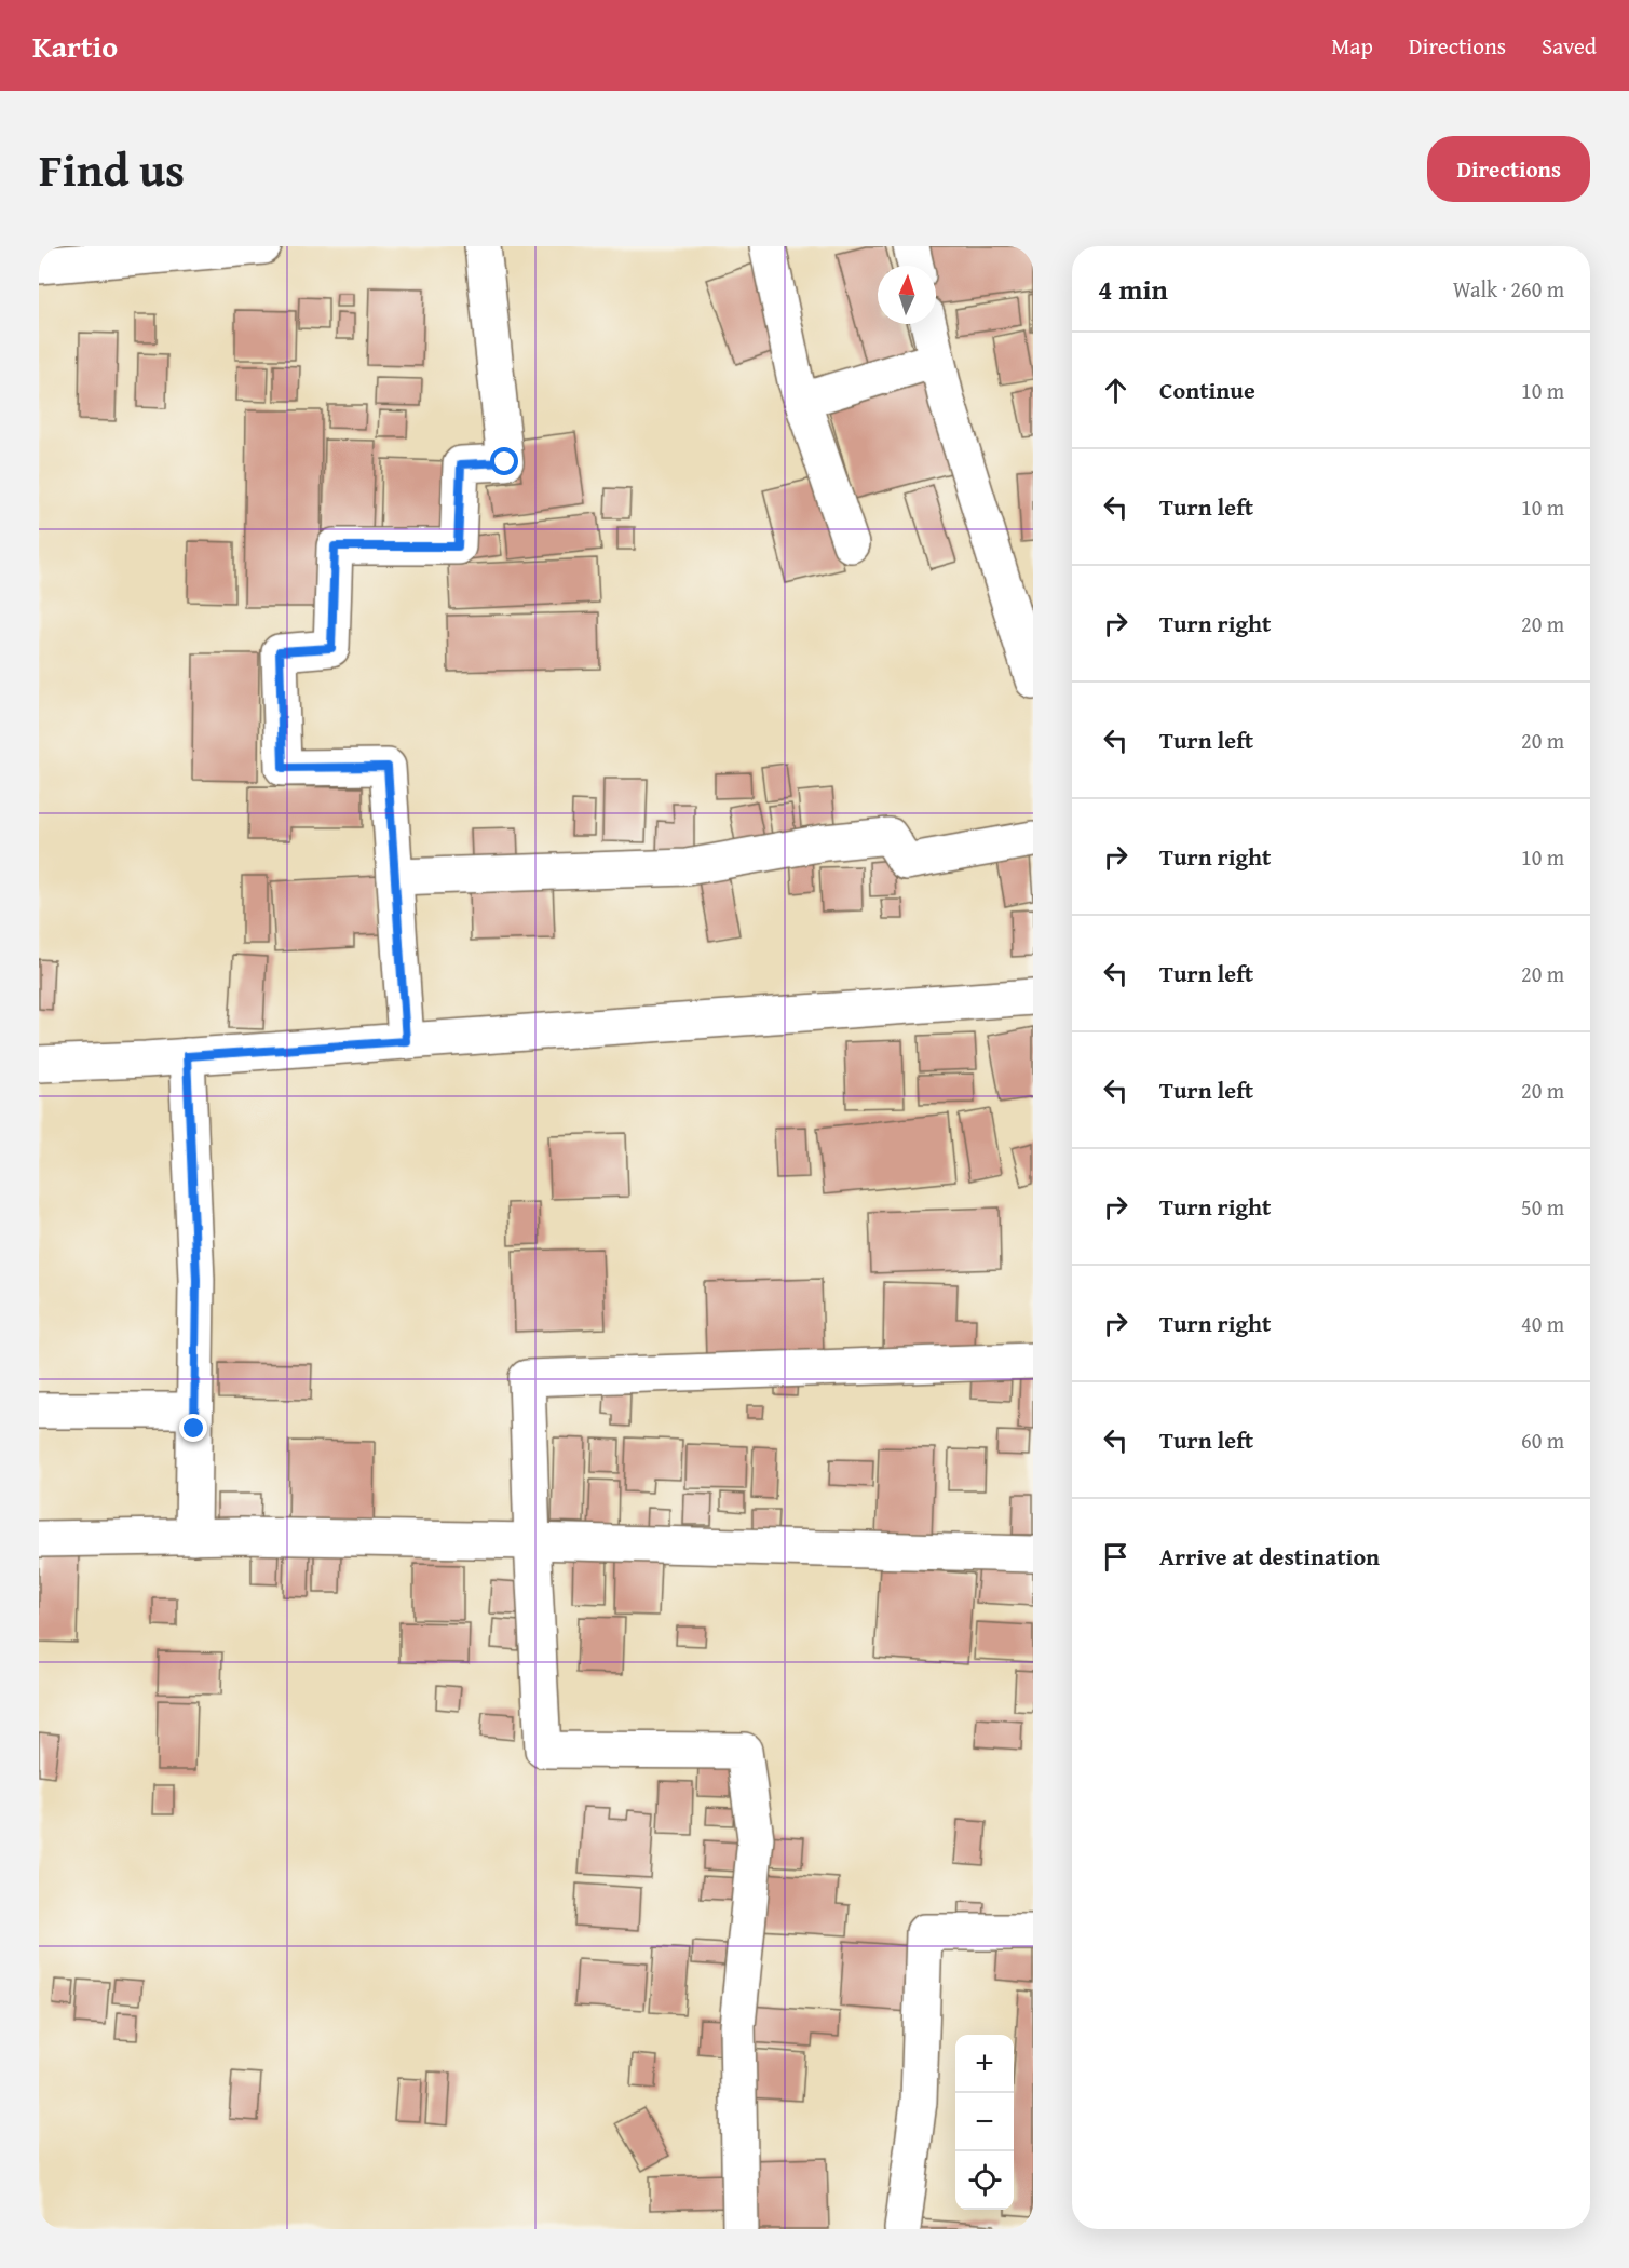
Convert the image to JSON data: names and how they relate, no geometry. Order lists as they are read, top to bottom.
{
  "north": "top",
  "page": {
    "header": "Kartio",
    "nav": ["Map", "Directions", "Saved"],
    "title": "Find us",
    "buttons": "Directions",
    "heading": ["4 min", "Walk · 260 m"],
    "list": [
      ["Continue", "10 m"],
      ["Turn left", "10 m"],
      ["Turn right", "20 m"],
      ["Turn left", "20 m"],
      ["Turn right", "10 m"],
      ["Turn left", "20 m"],
      ["Turn left", "20 m"],
      ["Turn right", "50 m"],
      ["Turn right", "40 m"],
      ["Turn left", "60 m"],
      "Arrive at destination"
    ],
    "map_buttons": ["+", "−"]
  }
}
